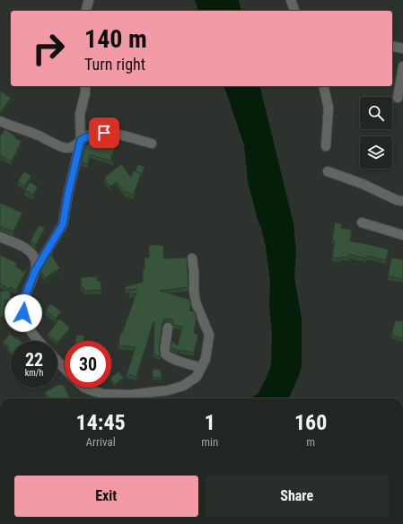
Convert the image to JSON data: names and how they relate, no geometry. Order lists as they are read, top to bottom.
{
  "page": {
    "turn": ["140 m", "Turn right"],
    "speed": "22 km/h",
    "limit": "30",
    "eta": [
      "14:45",
      "Arrival",
      "1",
      "min",
      "160",
      "m"
    ],
    "buttons": ["Exit", "Share"]
  }
}
